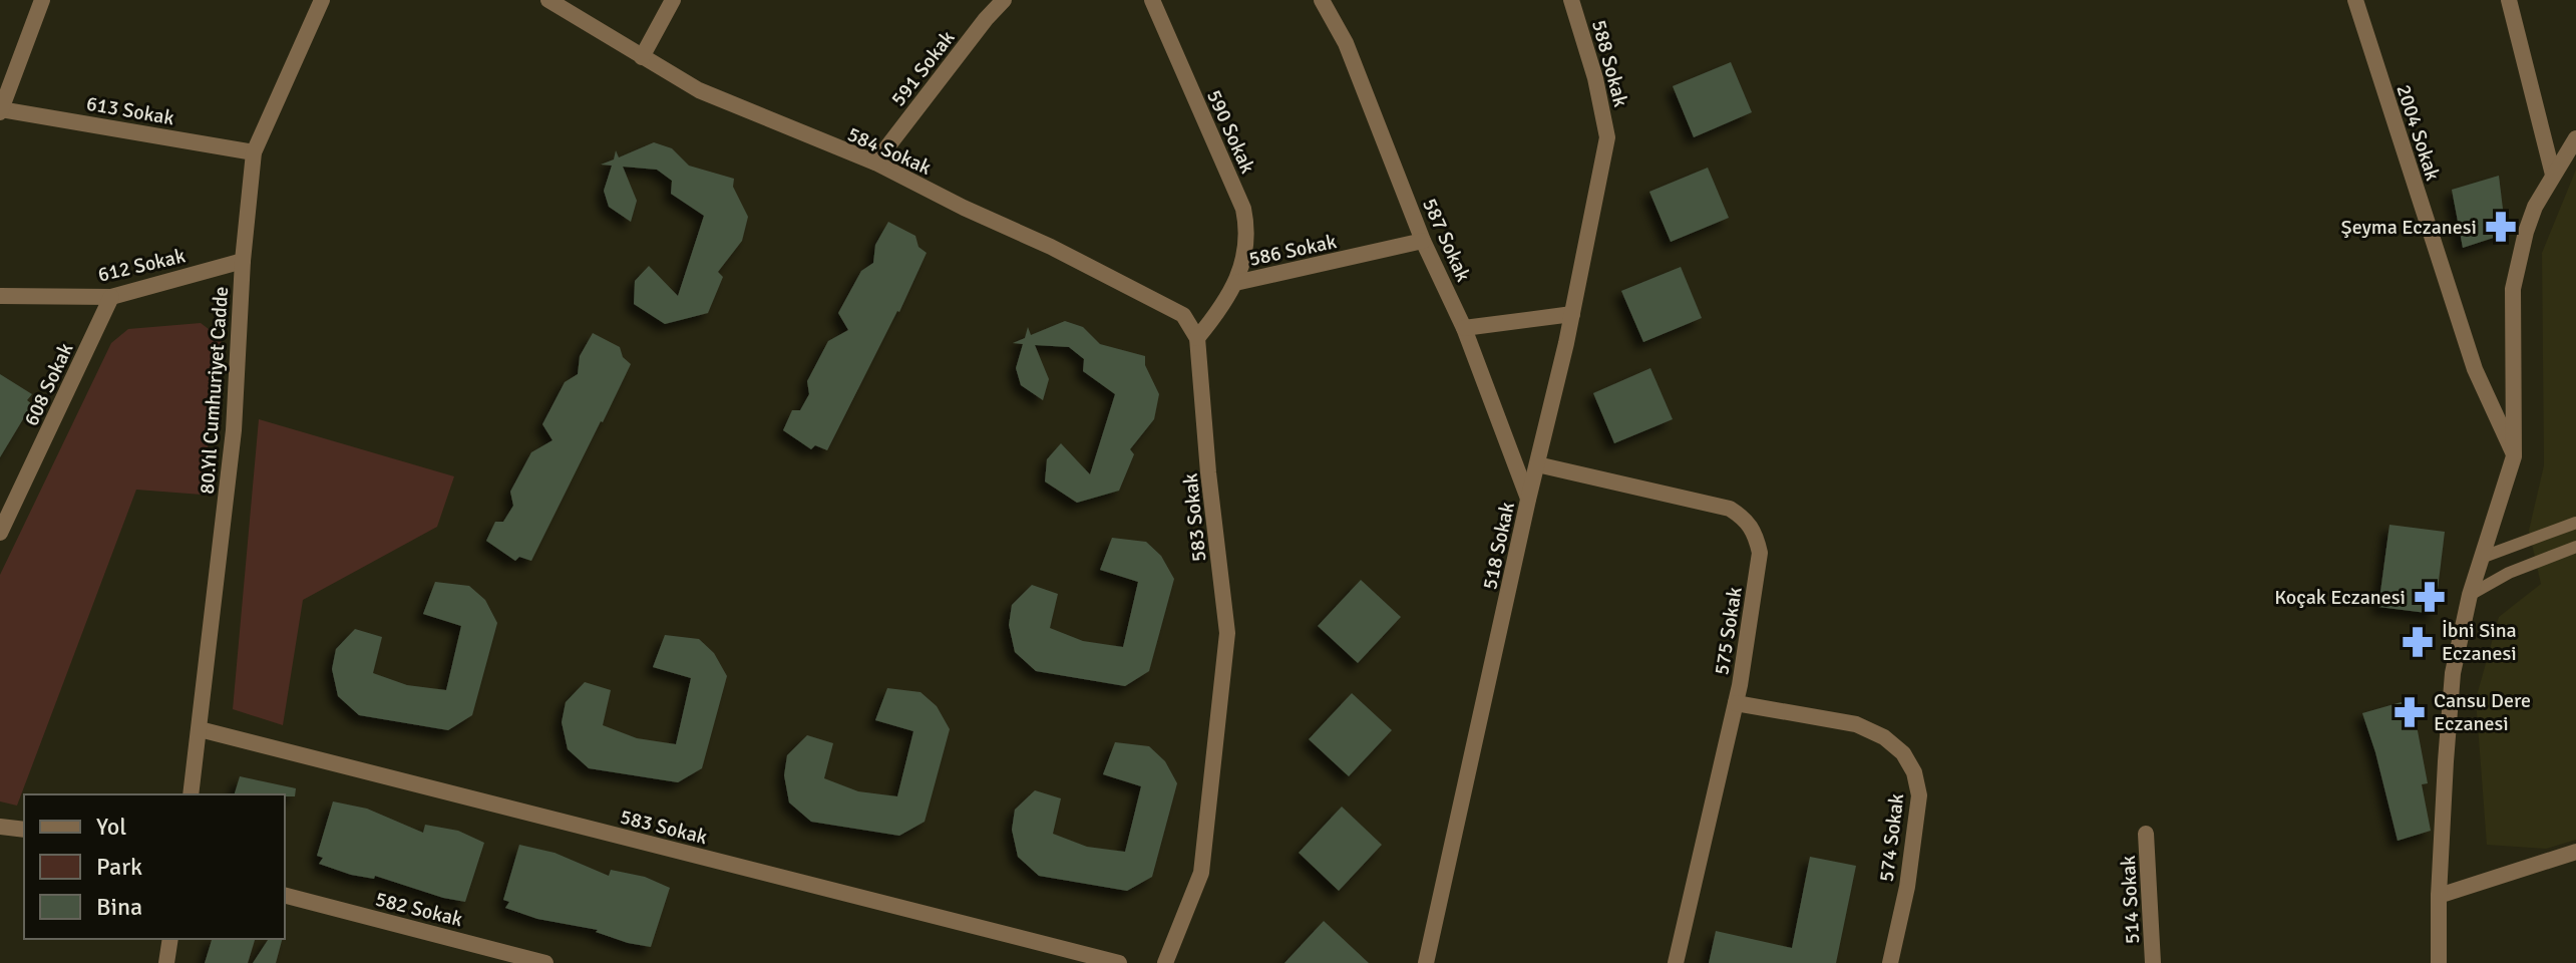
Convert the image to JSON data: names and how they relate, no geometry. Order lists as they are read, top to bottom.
{
  "streets": {
    "street": [
      "588 Sokak",
      "591 Sokak",
      "613 Sokak",
      "590 Sokak",
      "2004 Sokak",
      "584 Sokak",
      "587 Sokak",
      "586 Sokak",
      "612 Sokak",
      "608 Sokak",
      "80.Yıl Cumhuriyet Cadde",
      "583 Sokak",
      "518 Sokak",
      "575 Sokak",
      "574 Sokak",
      "514 Sokak",
      "582 Sokak"
    ]
  },
  "crossings": [
    ["588 Sokak", "518 Sokak"],
    ["591 Sokak", "584 Sokak"],
    ["613 Sokak", "80.Yıl Cumhuriyet Cadde"],
    ["590 Sokak", "586 Sokak"],
    ["584 Sokak", "586 Sokak"],
    ["584 Sokak", "583 Sokak"],
    ["587 Sokak", "586 Sokak"],
    ["587 Sokak", "518 Sokak"],
    ["586 Sokak", "583 Sokak"],
    ["612 Sokak", "608 Sokak"],
    ["612 Sokak", "80.Yıl Cumhuriyet Cadde"],
    ["80.Yıl Cumhuriyet Cadde", "583 Sokak"],
    ["518 Sokak", "575 Sokak"],
    ["575 Sokak", "574 Sokak"]
  ],
  "places": {
    "pharmacy": [
      "Şeyma Eczanesi",
      "Koçak Eczanesi",
      "İbni Sina Eczanesi",
      "Cansu Dere Eczanesi"
    ]
  },
  "legend": ["Yol", "Park", "Bina"]
}
